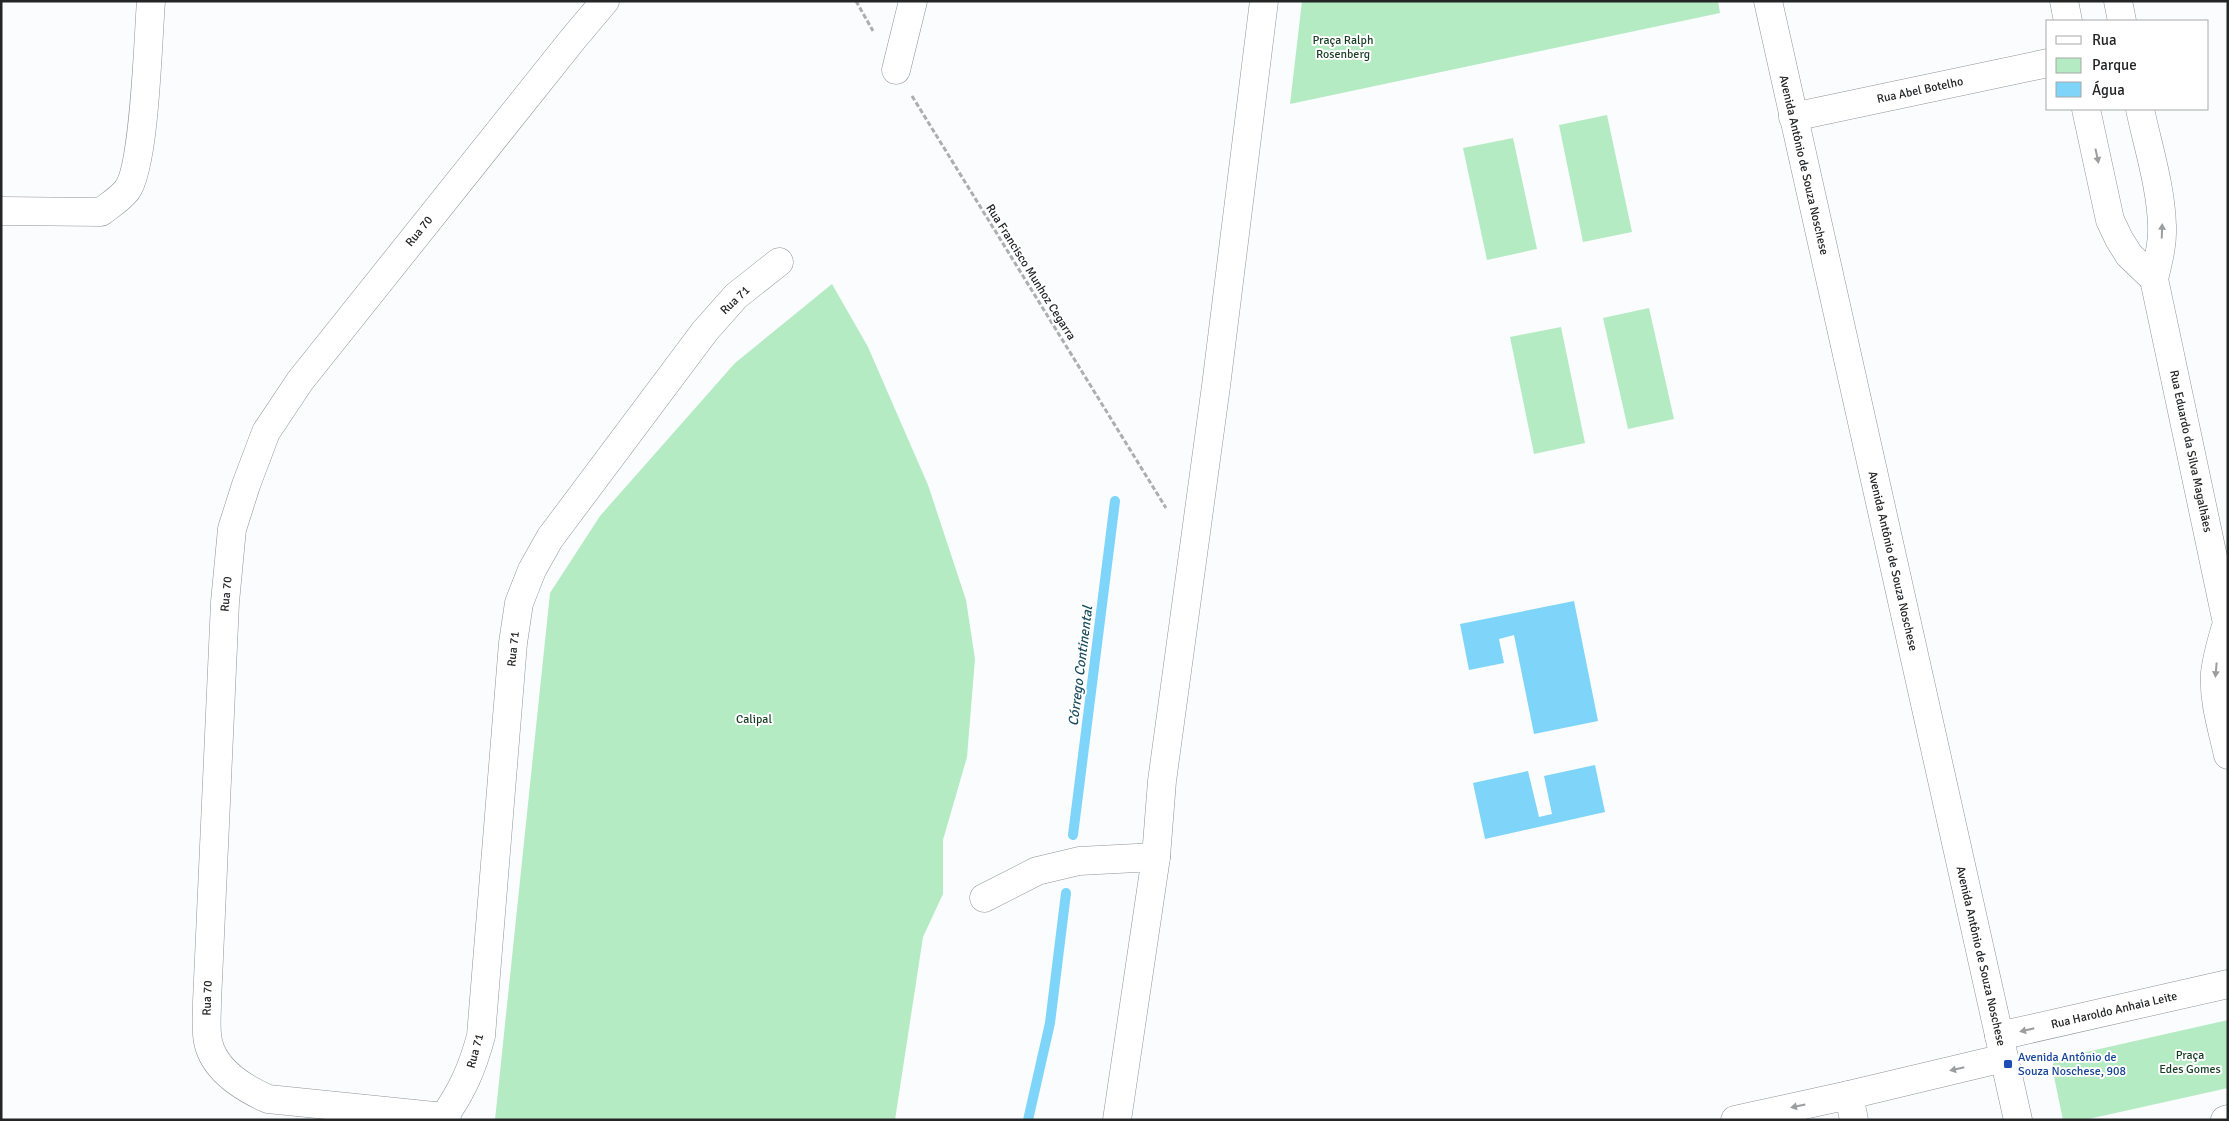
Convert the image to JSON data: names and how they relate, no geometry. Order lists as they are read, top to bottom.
{
  "streets": {
    "street": [
      "Rua Abel Botelho",
      "Avenida Antônio de Souza Noschese",
      "Rua 70",
      "Rua 71",
      "Rua Eduardo da Silva Magalhães",
      "Rua Haroldo Anhaia Leite"
    ],
    "path": ["Rua Francisco Munhoz Cegarra"]
  },
  "crossings": [
    ["Rua Abel Botelho", "Avenida Antônio de Souza Noschese"],
    ["Avenida Antônio de Souza Noschese", "Rua Haroldo Anhaia Leite"],
    ["Rua 70", "Rua 71"]
  ],
  "one_way": ["Rua Haroldo Anhaia Leite"],
  "water": ["Córrego Continental"],
  "parks": ["Praça Ralph Rosenberg", "Calipal", "Praça Edes Gomes"],
  "places": {
    "transit": ["Avenida Antônio de Souza Noschese, 908"]
  },
  "legend": ["Rua", "Parque", "Água"]
}
